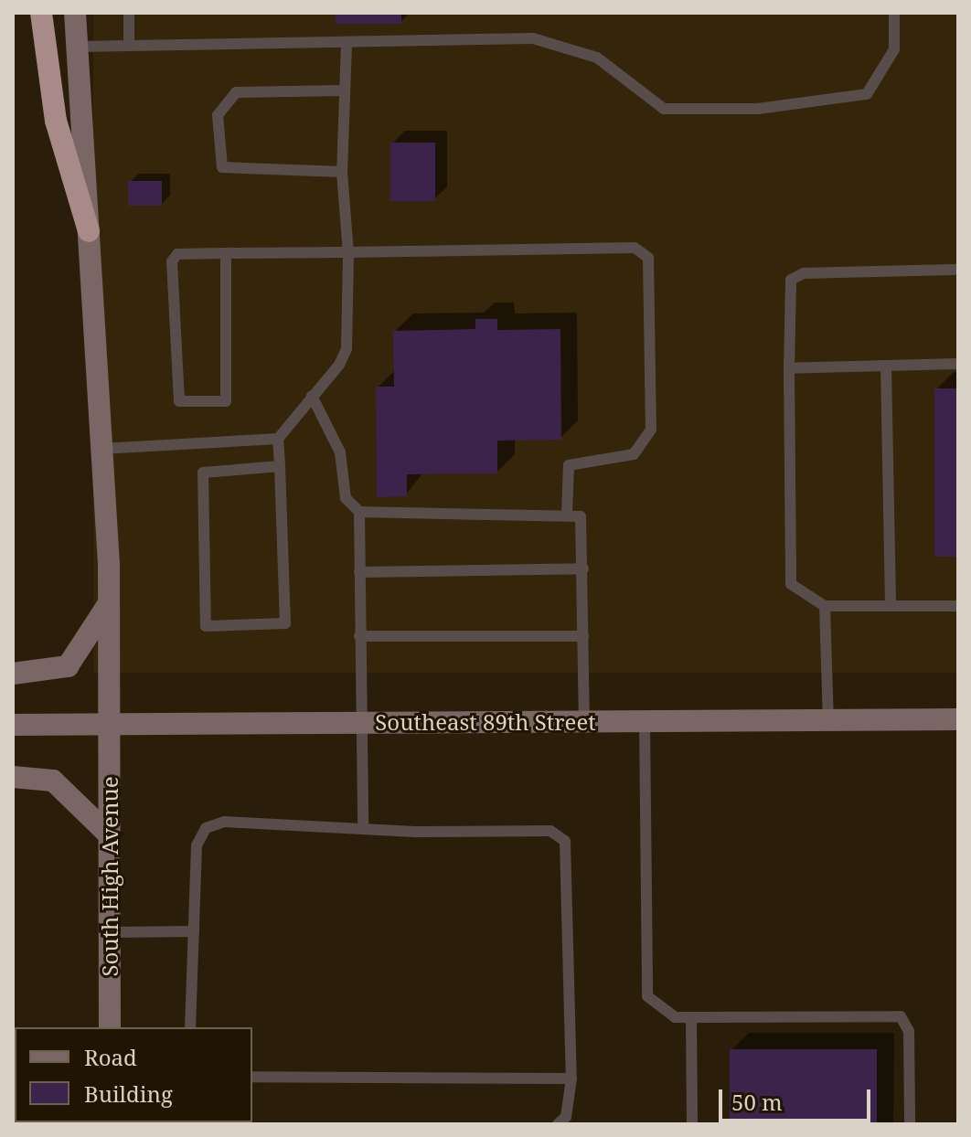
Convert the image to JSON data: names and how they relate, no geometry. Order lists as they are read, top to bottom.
{
  "streets": {
    "main road": ["Southeast 89th Street", "South High Avenue"]
  },
  "crossings": [
    ["Southeast 89th Street", "South High Avenue"]
  ],
  "legend": ["Road", "Building"],
  "scale_bar": "50 m"
}
